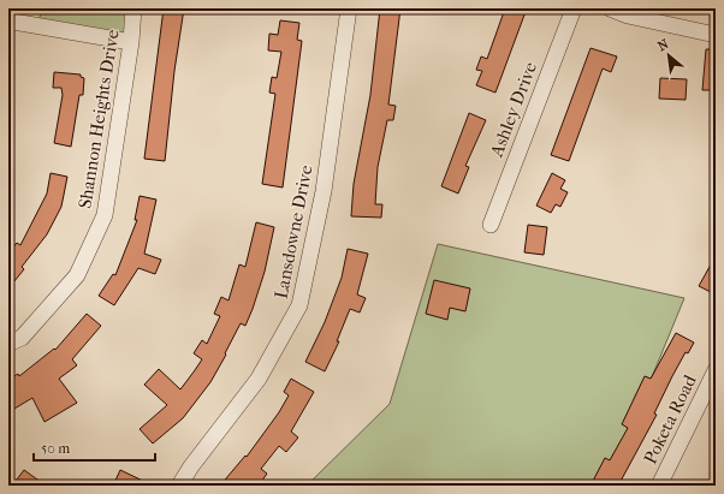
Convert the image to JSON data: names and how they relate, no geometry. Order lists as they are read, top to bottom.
{
  "streets": {
    "street": [
      "Ashley Drive",
      "Shannon Heights Drive",
      "Lansdowne Drive",
      "Poketa Road"
    ]
  },
  "scale_bar": "50 m",
  "north": "top left"
}
